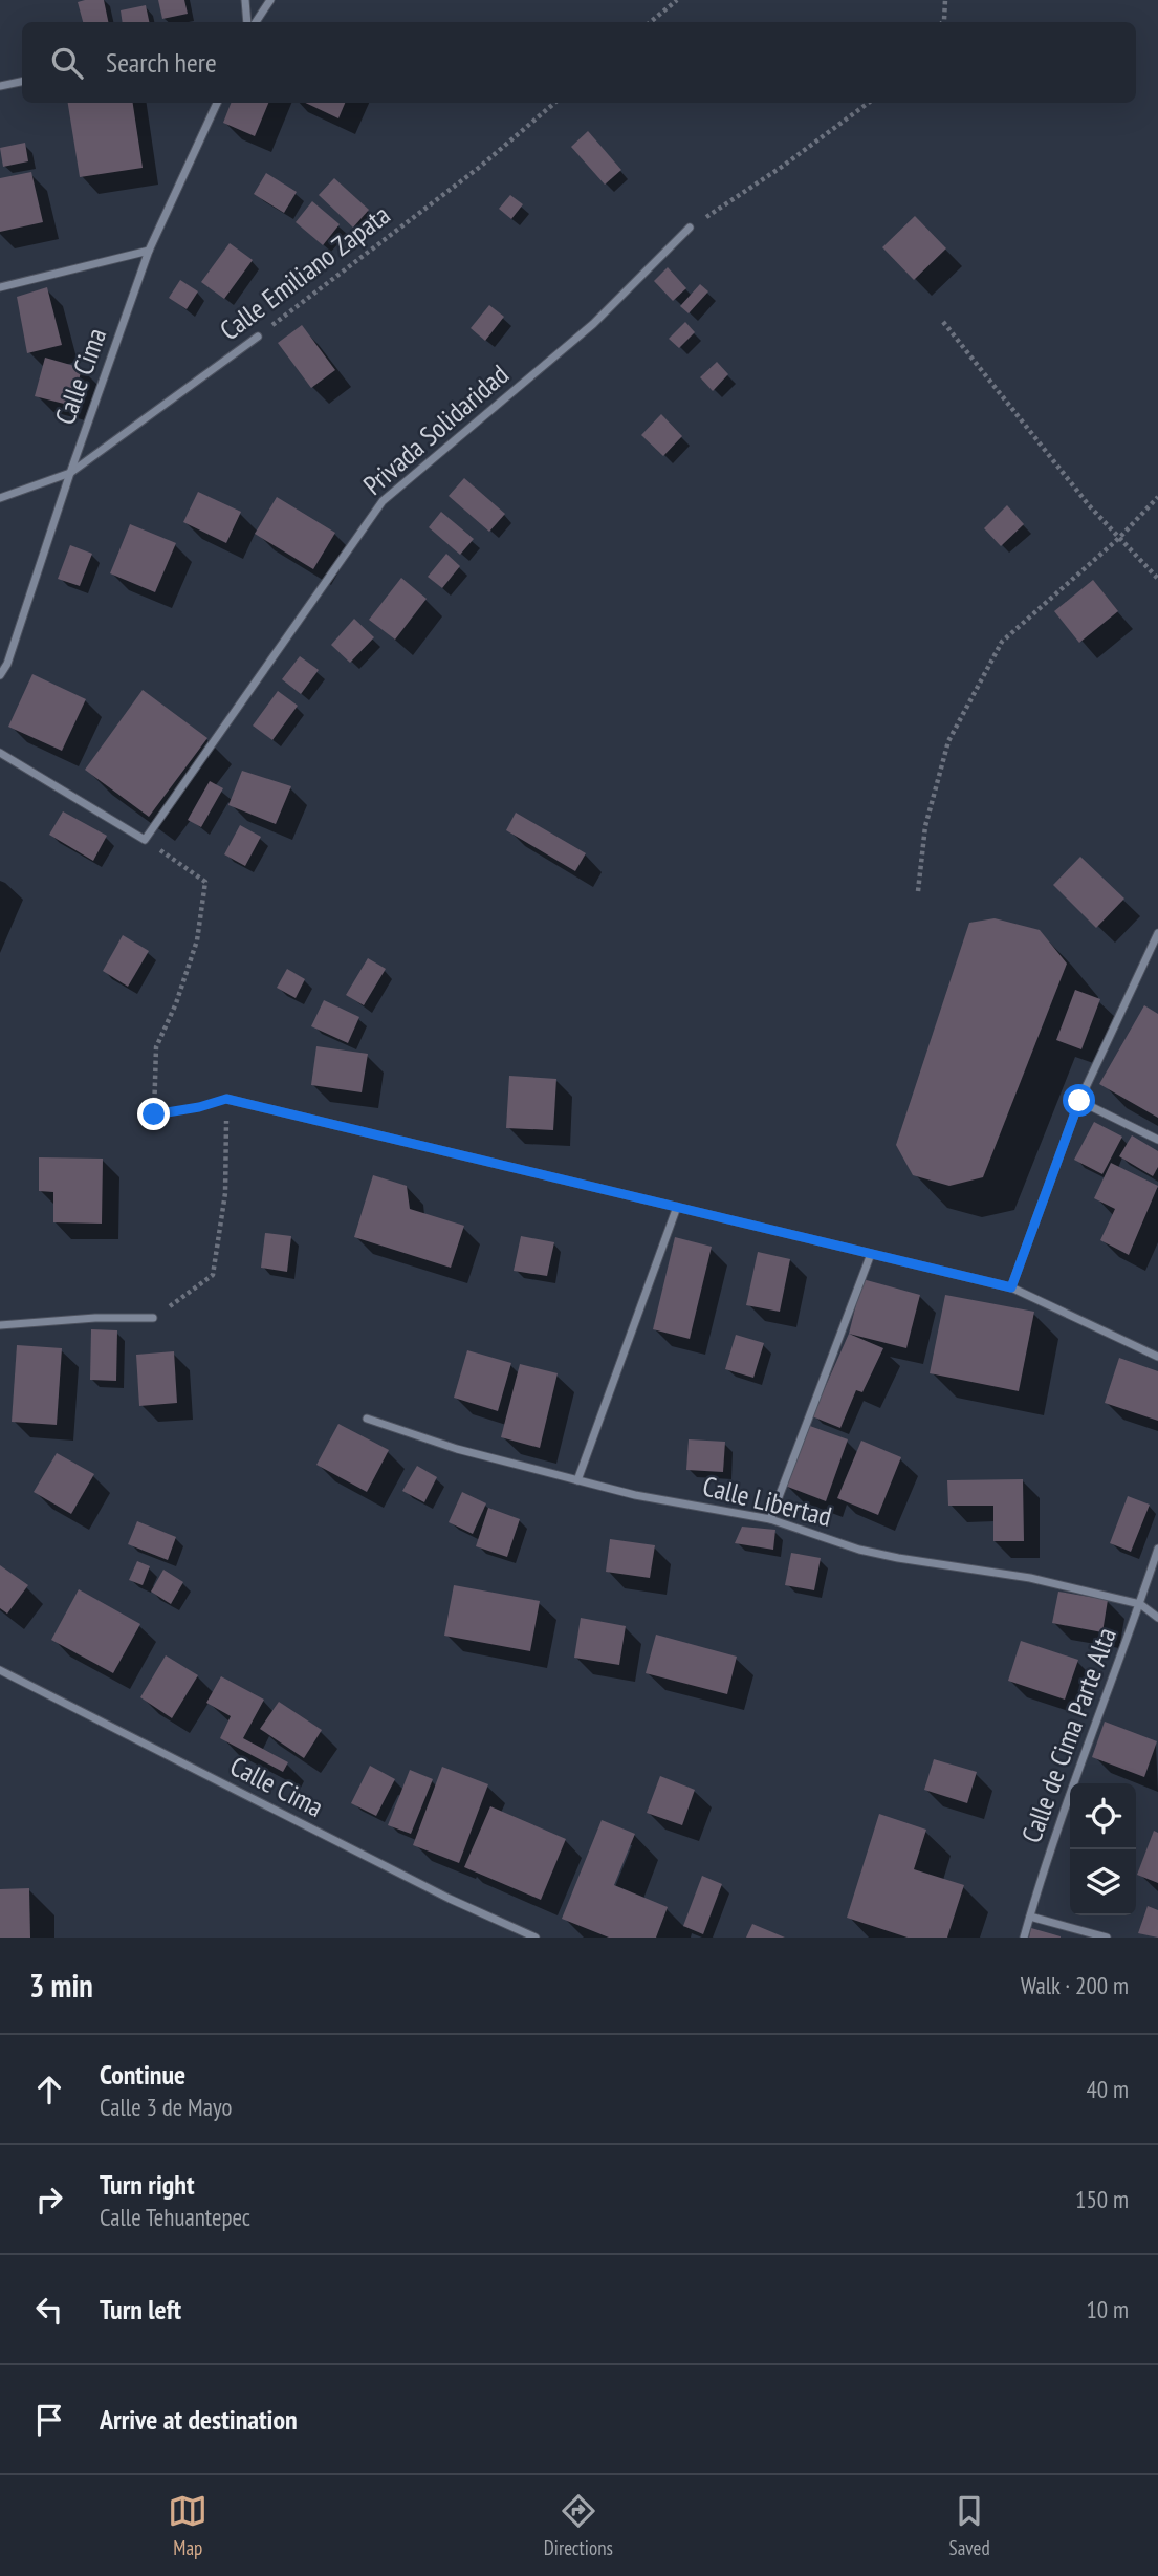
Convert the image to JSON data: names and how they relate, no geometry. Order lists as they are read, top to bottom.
{
  "streets": {
    "street": [
      "Calle Emiliano Zapata",
      "Calle Cima",
      "Privada Solidaridad",
      "Calle Libertad",
      "Calle de Cima Parte Alta"
    ]
  },
  "crossings": [
    ["Calle Emiliano Zapata", "Calle Cima"],
    ["Calle Libertad", "Calle de Cima Parte Alta"]
  ],
  "page": {
    "search": "Search here",
    "heading": ["3 min", "Walk · 200 m"],
    "list": [
      ["Continue", "Calle 3 de Mayo", "40 m"],
      ["Turn right", "Calle Tehuantepec", "150 m"],
      ["Turn left", "10 m"],
      "Arrive at destination"
    ],
    "nav": ["Map", "Directions", "Saved"]
  }
}
